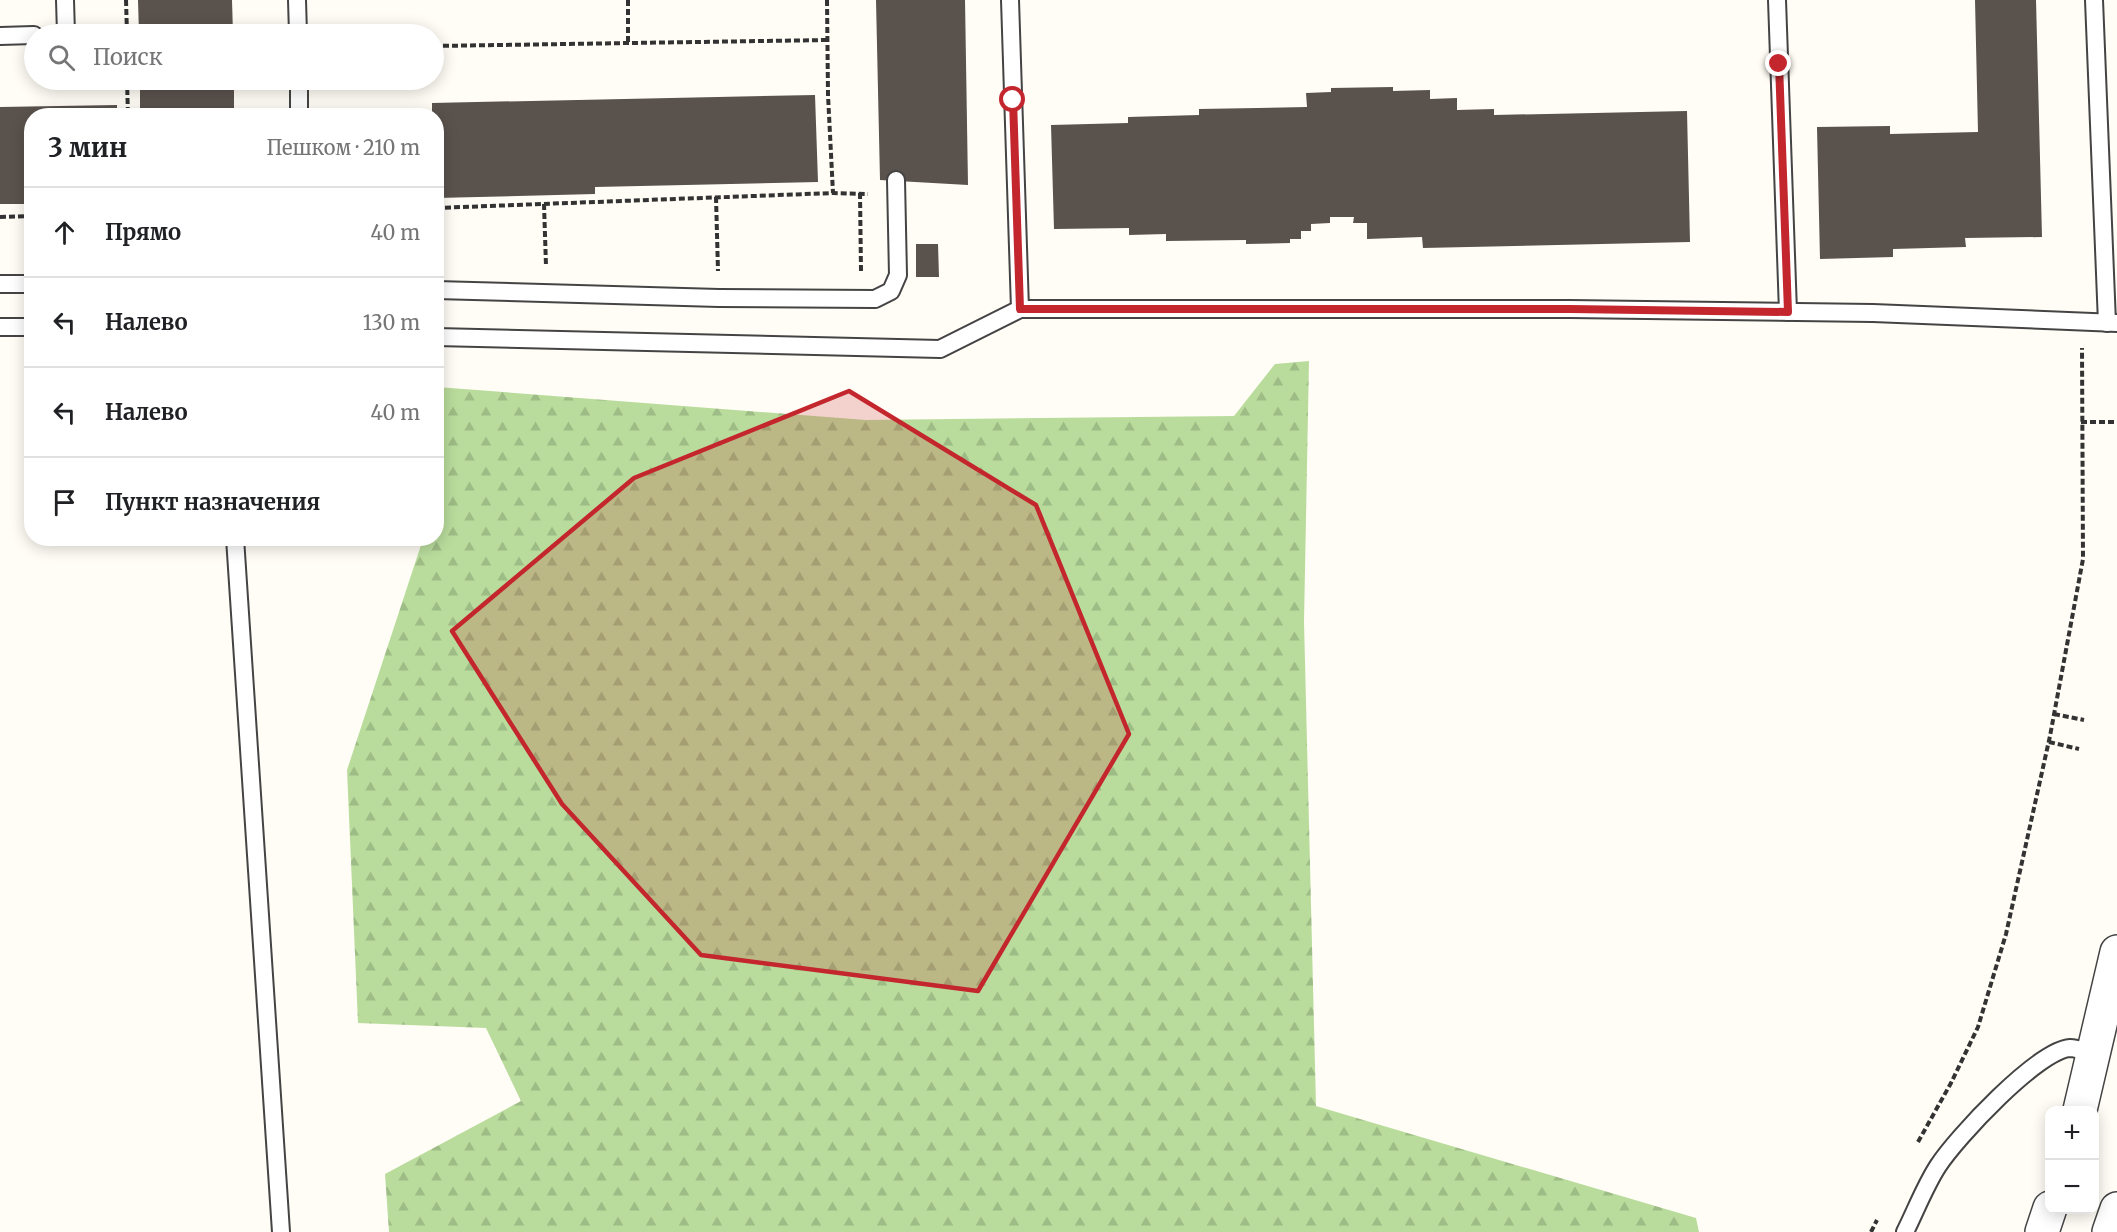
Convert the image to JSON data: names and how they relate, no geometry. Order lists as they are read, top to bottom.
{
  "page": {
    "search": "Поиск",
    "heading": ["3 мин", "Пешком · 210 m"],
    "list": [
      ["Прямо", "40 m"],
      ["Налево", "130 m"],
      ["Налево", "40 m"],
      "Пункт назначения"
    ],
    "map_buttons": ["+", "−"]
  }
}
